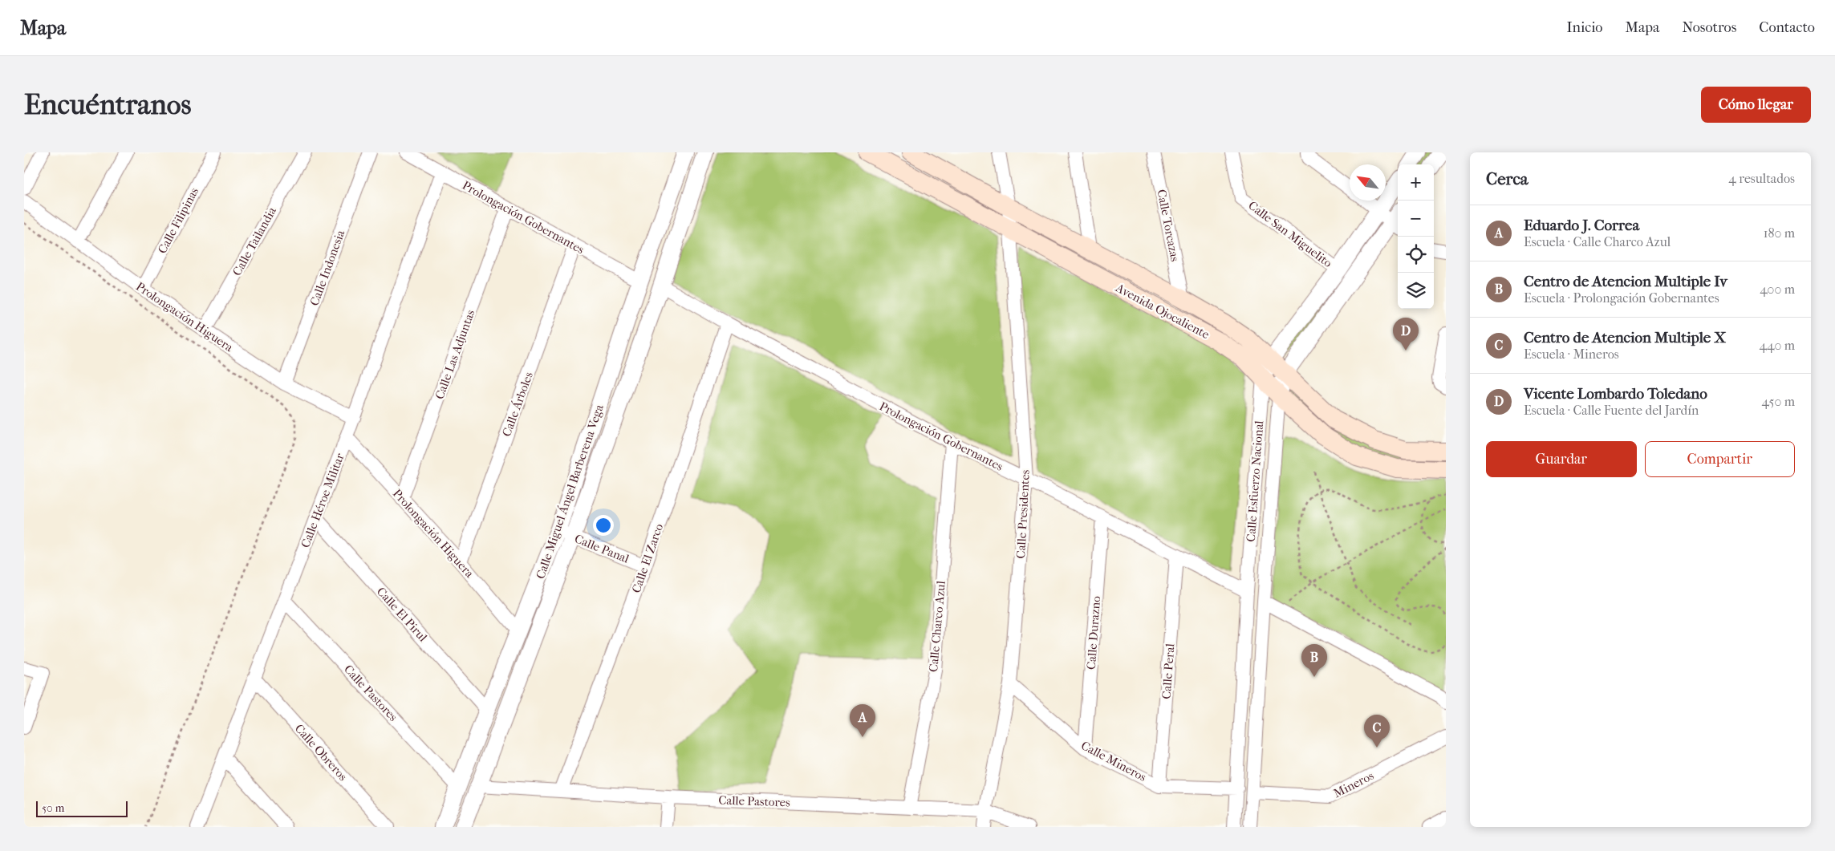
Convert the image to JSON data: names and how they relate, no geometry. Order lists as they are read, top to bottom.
{
  "streets": {
    "main road": ["Avenida Ojocaliente"],
    "street": [
      "Prolongación Gobernantes",
      "Calle Filipinas",
      "Calle Torcazas",
      "Calle San Miguelito",
      "Calle Tailandia",
      "Calle Indonesia",
      "Prolongación Higuera",
      "Calle Las Adjuntas",
      "Calle Árboles",
      "Calle Esfuerzo Nacional",
      "Calle Miguel Ángel Barberena Vega",
      "Calle Héroe Militar",
      "Calle Presidentes",
      "Calle Panal",
      "Calle El Zarco",
      "Calle El Pirul",
      "Calle Charco Azul",
      "Calle Durazno",
      "Calle Peral",
      "Calle Pastores",
      "Calle Obreros",
      "Calle Mineros",
      "Mineros"
    ]
  },
  "crossings": [
    ["Prolongación Gobernantes", "Calle Las Adjuntas"],
    ["Prolongación Gobernantes", "Calle Árboles"],
    ["Prolongación Gobernantes", "Calle Esfuerzo Nacional"],
    ["Prolongación Gobernantes", "Calle Miguel Ángel Barberena Vega"],
    ["Prolongación Gobernantes", "Calle Héroe Militar"],
    ["Prolongación Gobernantes", "Calle Presidentes"],
    ["Prolongación Gobernantes", "Calle El Zarco"],
    ["Prolongación Gobernantes", "Calle Charco Azul"],
    ["Prolongación Gobernantes", "Calle Durazno"],
    ["Prolongación Gobernantes", "Calle Peral"],
    ["Calle Filipinas", "Prolongación Higuera"],
    ["Calle Torcazas", "Avenida Ojocaliente"],
    ["Calle San Miguelito", "Calle Esfuerzo Nacional"],
    ["Calle Tailandia", "Prolongación Higuera"],
    ["Calle Indonesia", "Prolongación Higuera"],
    ["Avenida Ojocaliente", "Calle Esfuerzo Nacional"],
    ["Avenida Ojocaliente", "Calle Presidentes"],
    ["Prolongación Higuera", "Calle Las Adjuntas"],
    ["Prolongación Higuera", "Calle Árboles"],
    ["Prolongación Higuera", "Calle Miguel Ángel Barberena Vega"],
    ["Prolongación Higuera", "Calle Héroe Militar"],
    ["Calle Esfuerzo Nacional", "Calle Mineros"],
    ["Calle Esfuerzo Nacional", "Mineros"],
    ["Calle Miguel Ángel Barberena Vega", "Calle Panal"],
    ["Calle Miguel Ángel Barberena Vega", "Calle El Pirul"],
    ["Calle Miguel Ángel Barberena Vega", "Calle Pastores"],
    ["Calle Héroe Militar", "Calle El Pirul"],
    ["Calle Héroe Militar", "Calle Pastores"],
    ["Calle Héroe Militar", "Calle Obreros"],
    ["Calle Presidentes", "Calle Pastores"],
    ["Calle Presidentes", "Calle Mineros"],
    ["Calle Panal", "Calle El Zarco"],
    ["Calle El Zarco", "Calle Pastores"],
    ["Calle Charco Azul", "Calle Pastores"],
    ["Calle Durazno", "Calle Mineros"],
    ["Calle Peral", "Calle Mineros"]
  ],
  "scale_bar": "50 m",
  "north": "top left",
  "page": {
    "header": "Mapa",
    "nav": [
      "Inicio",
      "Mapa",
      "Nosotros",
      "Contacto"
    ],
    "buttons": [
      "Cómo llegar",
      ["Guardar", "Compartir"]
    ],
    "title": "Encuéntranos",
    "heading": ["Cerca", "4 resultados"],
    "map_buttons": ["+", "−"],
    "list": [
      {
        "mark": "A",
        "name": "Eduardo J. Correa",
        "note": "Escuela · Calle Charco Azul",
        "value": "180 m"
      },
      {
        "mark": "B",
        "name": "Centro de Atencion Multiple Iv",
        "note": "Escuela · Prolongación Gobernantes",
        "value": "400 m"
      },
      {
        "mark": "C",
        "name": "Centro de Atencion Multiple X",
        "note": "Escuela · Mineros",
        "value": "440 m"
      },
      {
        "mark": "D",
        "name": "Vicente Lombardo Toledano",
        "note": "Escuela · Calle Fuente del Jardín",
        "value": "450 m"
      }
    ],
    "pins": [
      "D",
      "B",
      "A",
      "C"
    ],
    "scale": "50 m"
  }
}
